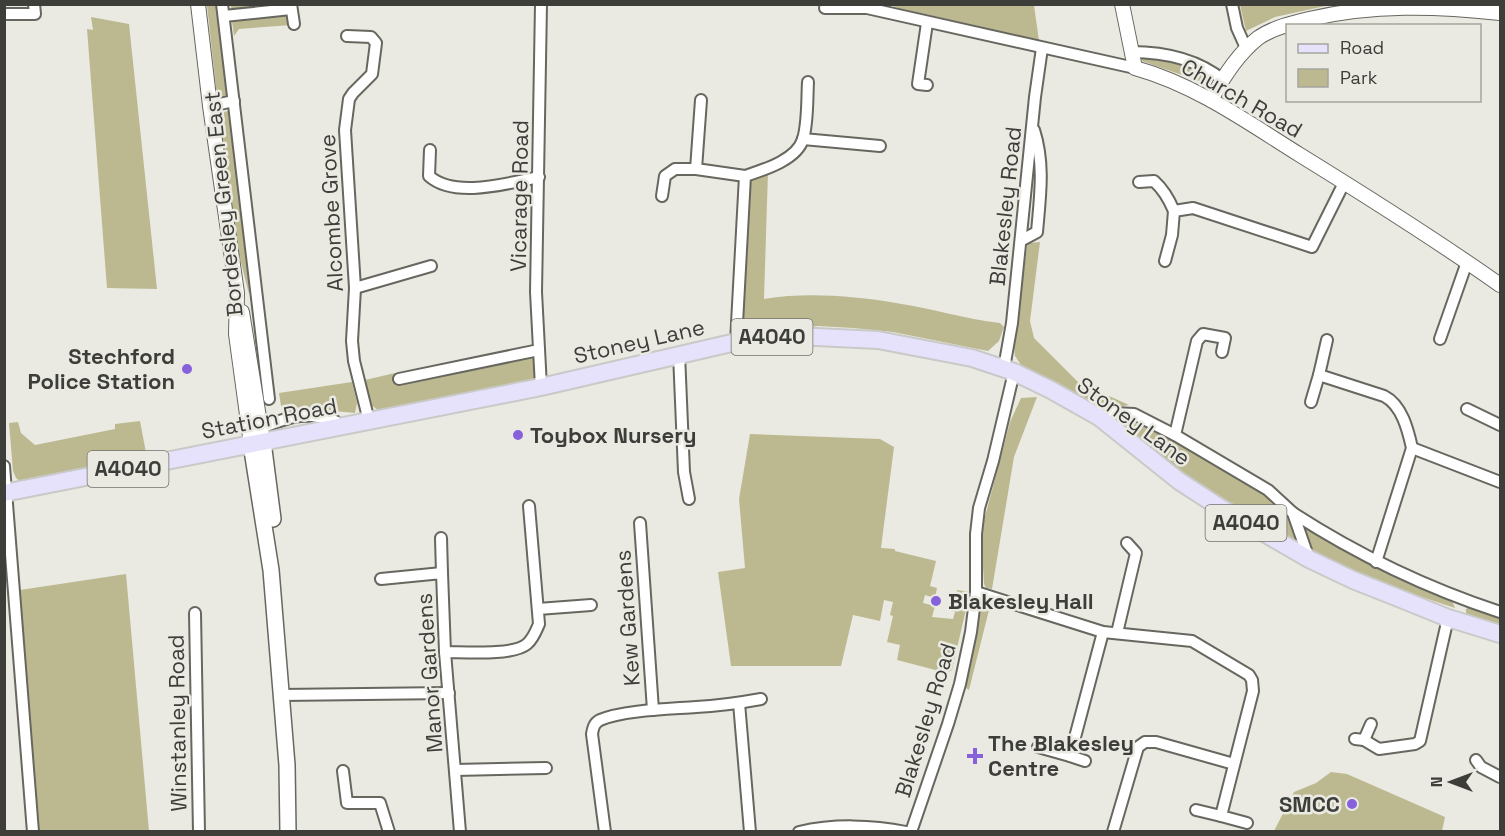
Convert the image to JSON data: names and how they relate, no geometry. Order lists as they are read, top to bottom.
{
  "streets": {
    "main road": [
      "Bordesley Green East",
      "A4040",
      "Stoney Lane",
      "Station Road"
    ],
    "street": [
      "Church Road",
      "Vicarage Road",
      "Blakesley Road",
      "Alcombe Grove",
      "Kew Gardens",
      "Manor Gardens",
      "Winstanley Road"
    ]
  },
  "crossings": [
    ["Church Road", "Blakesley Road"],
    ["Vicarage Road", "Stoney Lane"],
    ["Vicarage Road", "Station Road"],
    ["Bordesley Green East", "Station Road"],
    ["Blakesley Road", "Stoney Lane"],
    ["Alcombe Grove", "Station Road"],
    ["Stoney Lane", "Station Road"]
  ],
  "places": {
    "other": [
      "Stechford Police Station",
      "Toybox Nursery",
      "Blakesley Hall",
      "SMCC"
    ],
    "health": ["The Blakesley Centre"]
  },
  "legend": ["Road", "Park"],
  "north": "left"
}
